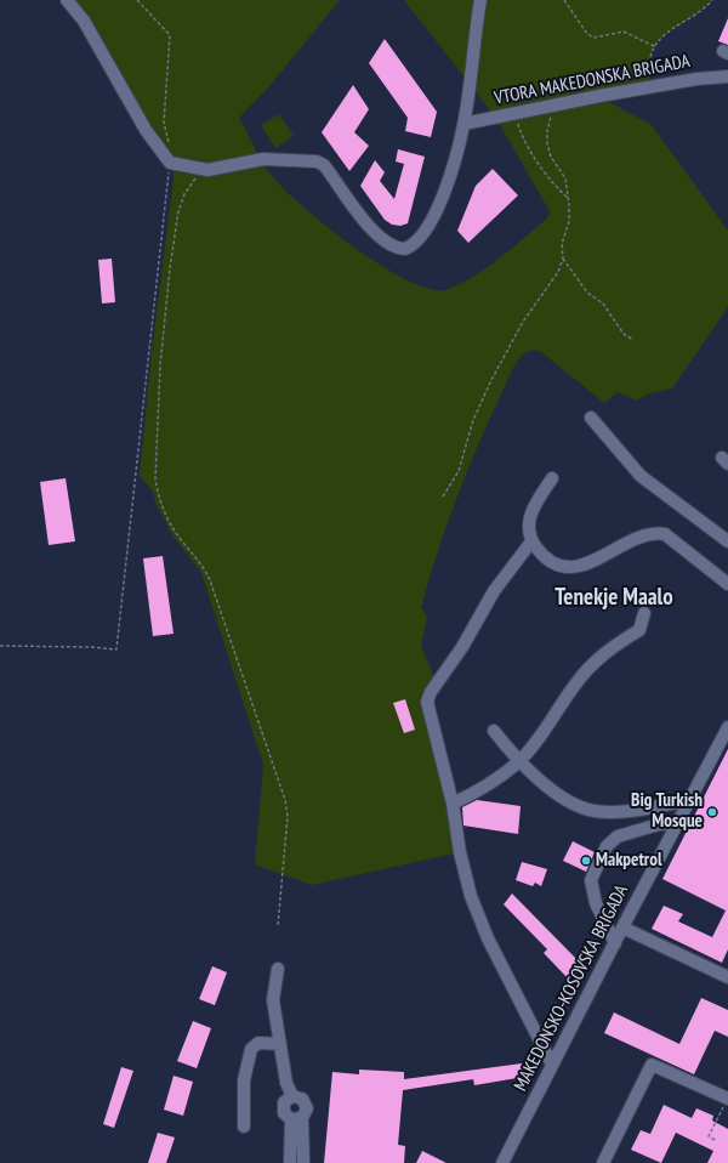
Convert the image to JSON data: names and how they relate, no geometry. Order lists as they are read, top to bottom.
{
  "streets": {
    "street": ["VTORA MAKEDONSKA BRIGADA", "MAKEDONSKO-KOSOVSKA BRIGADA"]
  },
  "districts": ["Tenekje Maalo"],
  "places": ["Big Turkish Mosque", "Makpetrol"]
}
